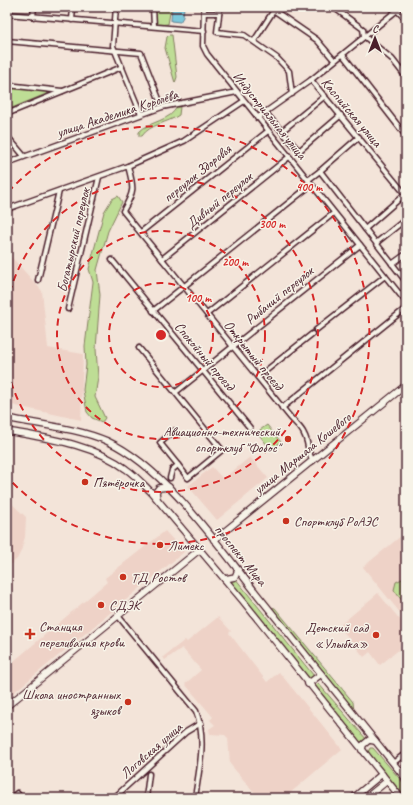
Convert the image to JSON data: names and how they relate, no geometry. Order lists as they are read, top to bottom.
{
  "streets": {
    "main road": ["улица Маршала Кошевого", "проспект Мира"],
    "street": [
      "Каспийская улица",
      "улица Академика Королёва",
      "Индустриальная улица",
      "переулок Здоровья",
      "Дивный переулок",
      "Богатырский переулок",
      "Рыбачий переулок",
      "Открытый проезд",
      "Спокойный проезд",
      "Логовская улица"
    ]
  },
  "crossings": [
    ["улица Академика Королёва", "Индустриальная улица"],
    ["Индустриальная улица", "переулок Здоровья"],
    ["Индустриальная улица", "Дивный переулок"],
    ["Индустриальная улица", "Рыбачий переулок"],
    ["переулок Здоровья", "Открытый проезд"],
    ["Дивный переулок", "Открытый проезд"],
    ["Рыбачий переулок", "Открытый проезд"],
    ["Рыбачий переулок", "Спокойный проезд"],
    ["Открытый проезд", "улица Маршала Кошевого"],
    ["улица Маршала Кошевого", "проспект Мира"]
  ],
  "places": {
    "other": [
      "Авиационно-технический спортклуб \"Фобос\"",
      "Пятёрочка",
      "Спортклуб РоАЭС",
      "Лимекс",
      "ТД Ростов",
      "СДЭК",
      "Детский сад «Улыбка»",
      "Школа иностранных языков"
    ],
    "health": ["Станция переливания крови"]
  },
  "north": "top",
  "rings": [
    "400 m",
    "300 m",
    "200 m",
    "100 m"
  ]
}
